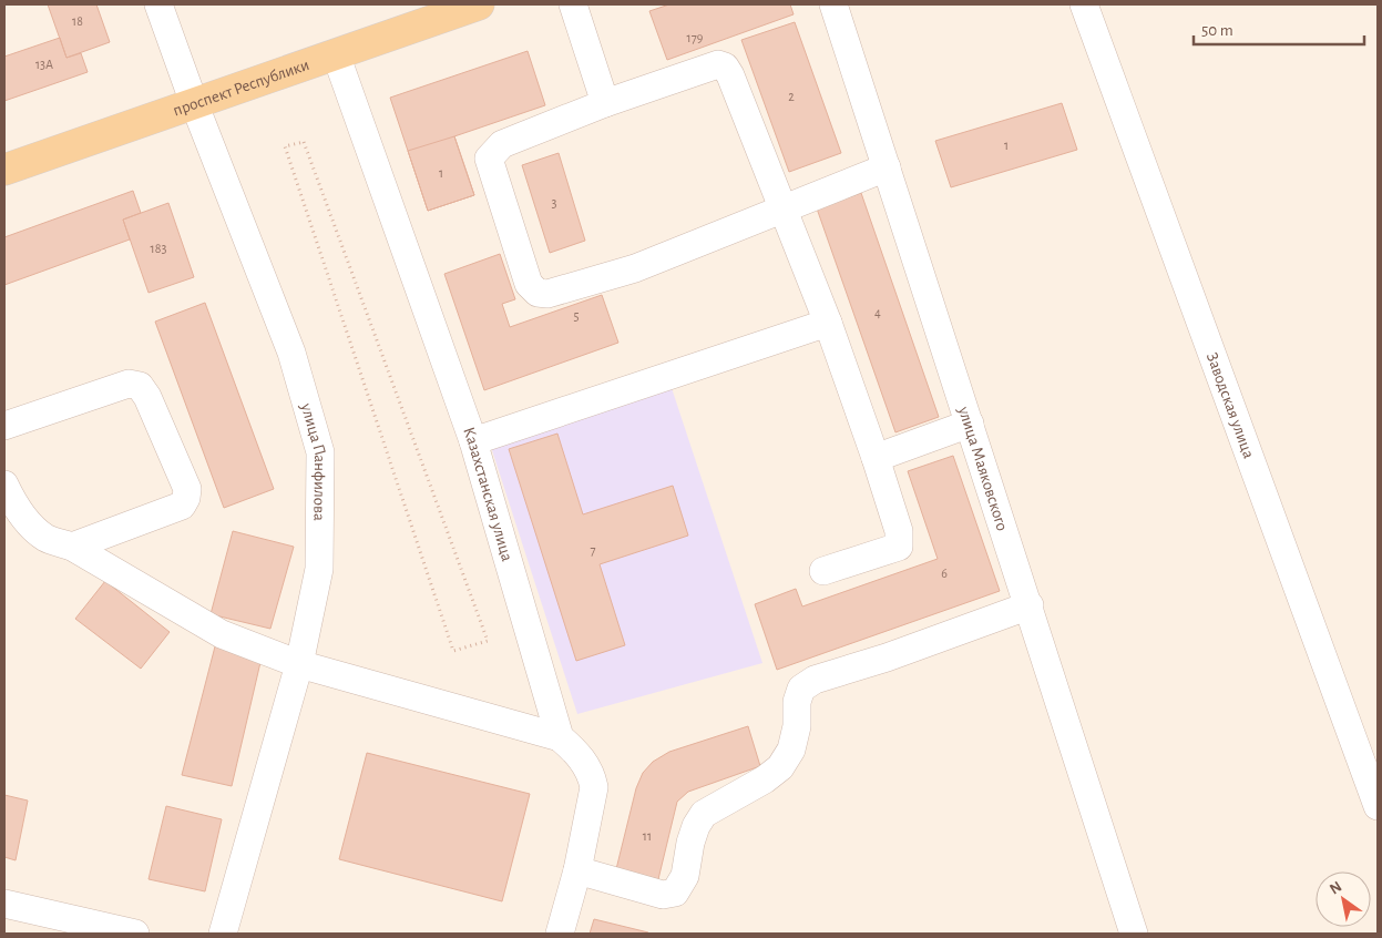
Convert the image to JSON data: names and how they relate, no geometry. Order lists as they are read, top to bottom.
{
  "streets": {
    "main road": ["проспект Республики"],
    "street": [
      "Заводская улица",
      "улица Панфилова",
      "улица Маяковского",
      "Казахстанская улица"
    ]
  },
  "crossings": [
    ["проспект Республики", "улица Панфилова"],
    ["проспект Республики", "Казахстанская улица"]
  ],
  "house_numbers": [
    "18",
    "179",
    "13А",
    "2",
    "1",
    "1",
    "3",
    "183",
    "4",
    "5",
    "7",
    "6",
    "11"
  ],
  "scale_bar": "50 m",
  "north": "top left"
}
